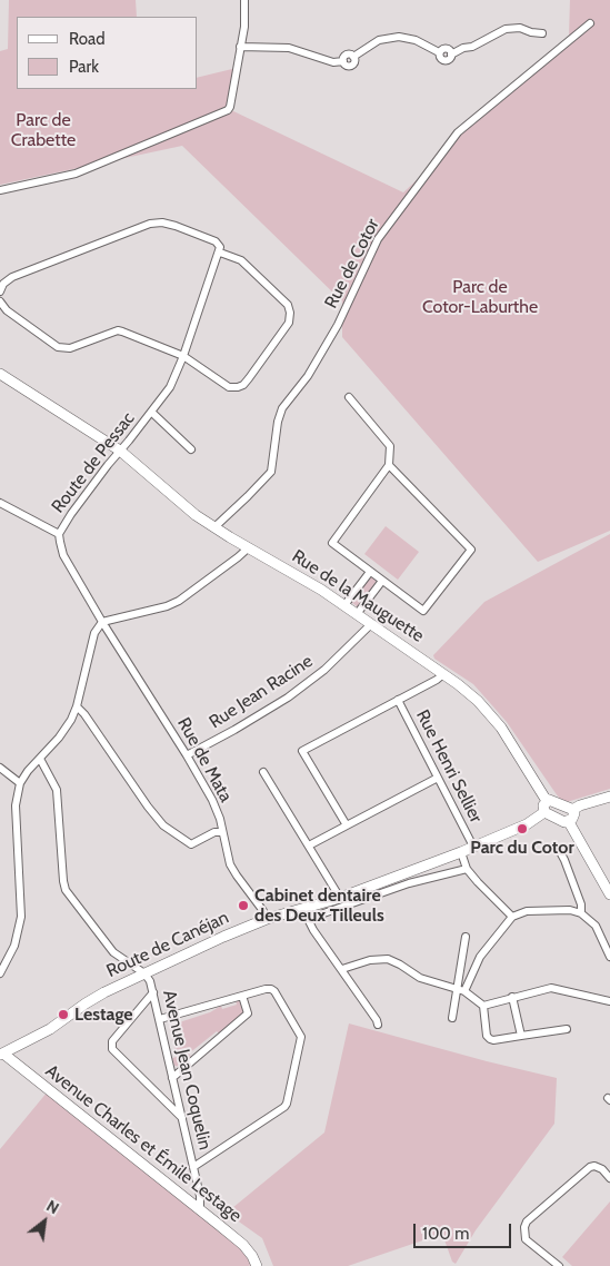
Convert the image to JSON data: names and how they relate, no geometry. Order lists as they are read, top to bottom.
{
  "streets": {
    "street": [
      "Rue de Cotor",
      "Route de Pessac",
      "Rue de la Mauguette",
      "Rue Jean Racine",
      "Rue de Mata",
      "Rue Henri Sellier",
      "Route de Canéjan",
      "Avenue Jean Coquelin",
      "Avenue Charles et Émile Lestage"
    ]
  },
  "crossings": [
    ["Rue de Cotor", "Rue de la Mauguette"],
    ["Route de Pessac", "Rue de la Mauguette"],
    ["Route de Pessac", "Rue de Mata"],
    ["Rue de la Mauguette", "Rue Jean Racine"],
    ["Rue Jean Racine", "Rue de Mata"],
    ["Rue de Mata", "Route de Canéjan"],
    ["Rue Henri Sellier", "Route de Canéjan"],
    ["Route de Canéjan", "Avenue Jean Coquelin"],
    ["Route de Canéjan", "Avenue Charles et Émile Lestage"],
    ["Avenue Jean Coquelin", "Avenue Charles et Émile Lestage"]
  ],
  "parks": ["Parc de Crabette", "Parc de Cotor-Laburthe"],
  "places": ["Parc du Cotor", "Cabinet dentaire des Deux Tilleuls", "Lestage"],
  "legend": ["Road", "Park"],
  "scale_bar": "100 m",
  "north": "top right"
}
